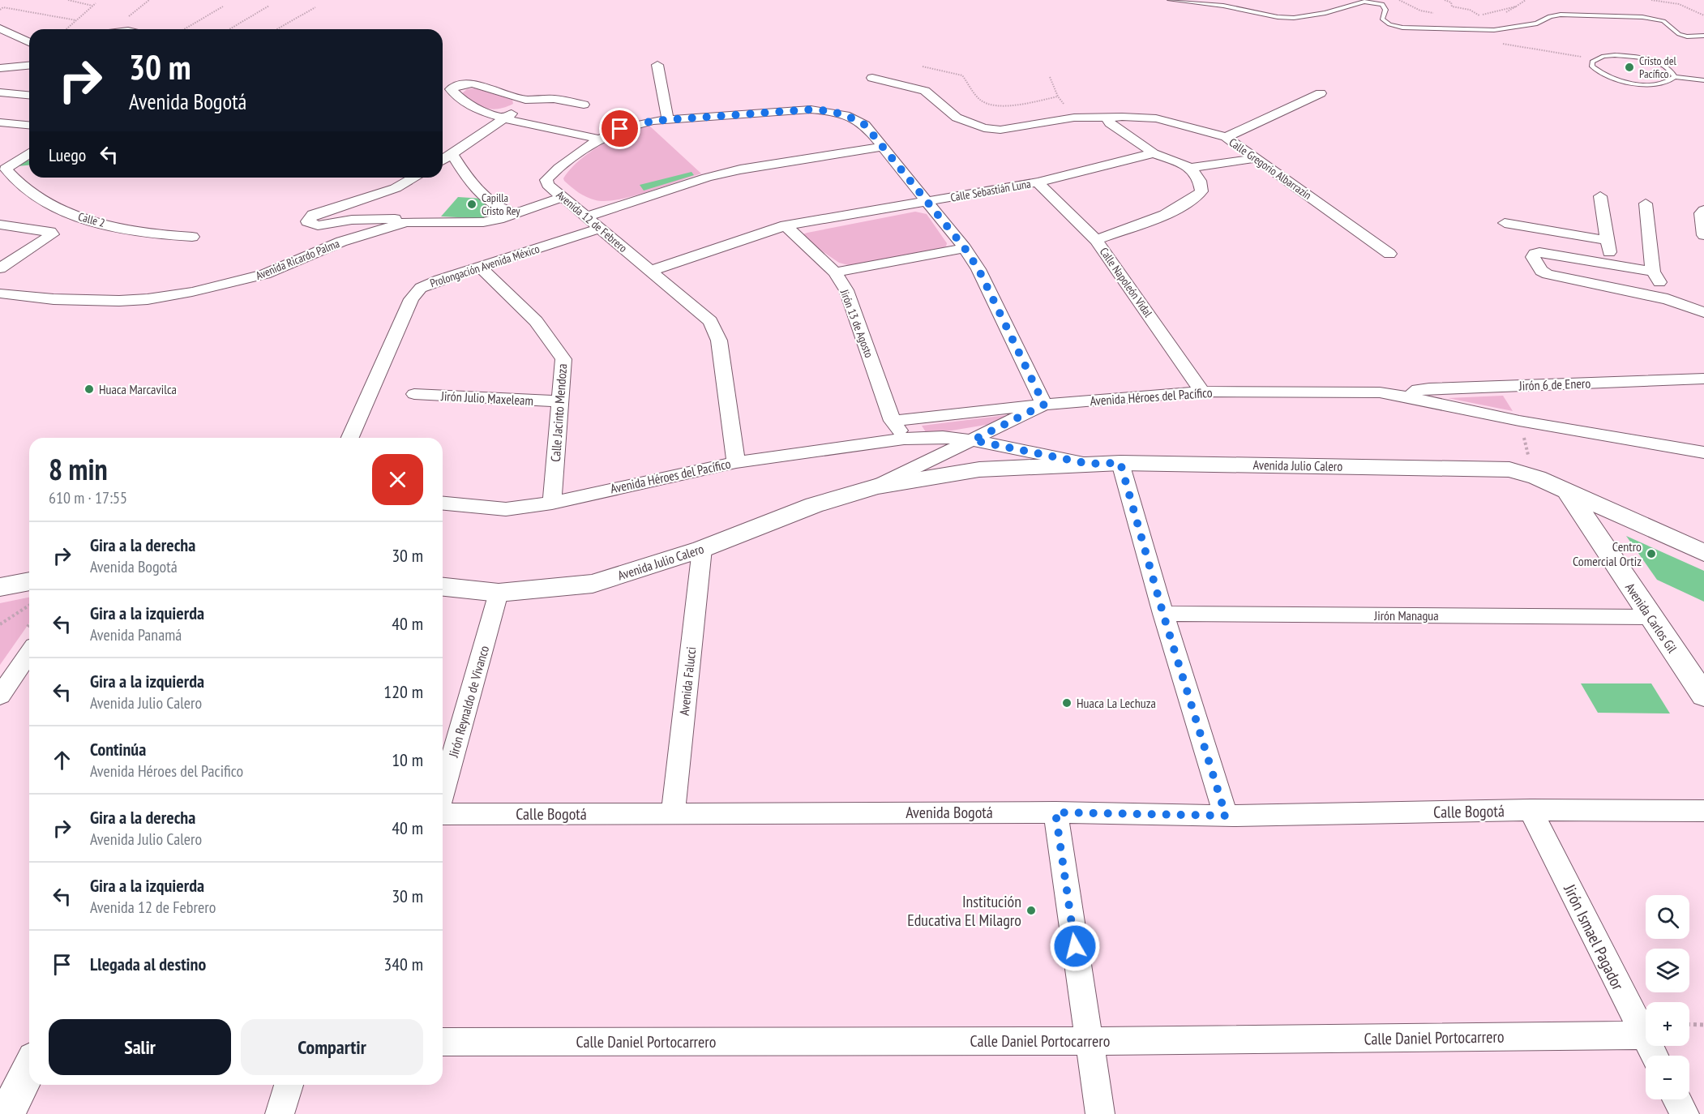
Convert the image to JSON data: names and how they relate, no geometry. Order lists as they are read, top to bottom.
{
  "streets": {
    "street": [
      "Calle Gregorio Albarrazín",
      "Calle Sebastián Luna",
      "Calle 2",
      "Avenida 12 de Febrero",
      "Avenida Ricardo Palma",
      "Prolongación Avenida México",
      "Calle Napoleón Vidal",
      "Jirón 13 de Agosto",
      "Jirón 6 de Enero",
      "Avenida Héroes del Pacífico",
      "Jirón Julio Maxeleam",
      "Calle Jacinto Mendoza",
      "Avenida Julio Calero",
      "Jirón Managua",
      "Avenida Carlos Gil",
      "Avenida Falucci",
      "Jirón Reynaldo de Vivanco",
      "Calle Bogotá",
      "Avenida Bogotá",
      "Jirón Ismael Pagador",
      "Calle Daniel Portocarrero"
    ]
  },
  "crossings": [
    ["Calle Sebastián Luna", "Avenida 12 de Febrero"],
    ["Calle Sebastián Luna", "Calle Napoleón Vidal"],
    ["Calle Sebastián Luna", "Jirón 13 de Agosto"],
    ["Avenida 12 de Febrero", "Avenida Ricardo Palma"],
    ["Avenida 12 de Febrero", "Prolongación Avenida México"],
    ["Avenida 12 de Febrero", "Avenida Héroes del Pacífico"],
    ["Avenida 12 de Febrero", "Avenida Julio Calero"],
    ["Prolongación Avenida México", "Calle Jacinto Mendoza"],
    ["Calle Napoleón Vidal", "Avenida Héroes del Pacífico"],
    ["Jirón 13 de Agosto", "Avenida Héroes del Pacífico"],
    ["Jirón 6 de Enero", "Avenida Héroes del Pacífico"],
    ["Avenida Héroes del Pacífico", "Calle Jacinto Mendoza"],
    ["Avenida Héroes del Pacífico", "Avenida Julio Calero"],
    ["Jirón Julio Maxeleam", "Calle Jacinto Mendoza"],
    ["Avenida Julio Calero", "Avenida Carlos Gil"],
    ["Avenida Julio Calero", "Avenida Falucci"],
    ["Avenida Julio Calero", "Jirón Reynaldo de Vivanco"],
    ["Jirón Managua", "Avenida Carlos Gil"],
    ["Avenida Falucci", "Calle Bogotá"],
    ["Avenida Falucci", "Avenida Bogotá"],
    ["Calle Bogotá", "Avenida Bogotá"],
    ["Calle Bogotá", "Jirón Ismael Pagador"],
    ["Jirón Ismael Pagador", "Calle Daniel Portocarrero"]
  ],
  "places": [
    "Cristo del Pacífico",
    "Capilla Cristo Rey",
    "Huaca Marcavilca",
    "Centro Comercial Ortiz",
    "Huaca La Lechuza",
    "Institución Educativa El Milagro"
  ],
  "page": {
    "turn": ["30 m", "Avenida Bogotá"],
    "then": "Luego",
    "heading": ["8 min", "610 m · 17:55"],
    "list": [
      {
        "name": "Gira a la derecha",
        "note": "Avenida Bogotá",
        "value": "30 m"
      },
      {
        "name": "Gira a la izquierda",
        "note": "Avenida Panamá",
        "value": "40 m"
      },
      {
        "name": "Gira a la izquierda",
        "note": "Avenida Julio Calero",
        "value": "120 m"
      },
      {
        "name": "Continúa",
        "note": "Avenida Héroes del Pacifico",
        "value": "10 m"
      },
      {
        "name": "Gira a la derecha",
        "note": "Avenida Julio Calero",
        "value": "40 m"
      },
      {
        "name": "Gira a la izquierda",
        "note": "Avenida 12 de Febrero",
        "value": "30 m"
      },
      {
        "name": "Llegada al destino",
        "value": "340 m"
      }
    ],
    "map_buttons": ["+", "−"],
    "buttons": ["Salir", "Compartir"]
  }
}
